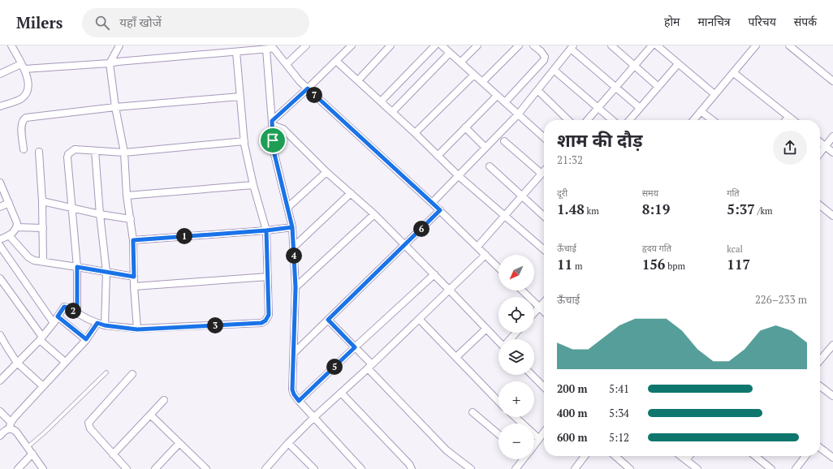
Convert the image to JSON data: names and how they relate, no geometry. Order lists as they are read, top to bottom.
{
  "north": "bottom left",
  "page": {
    "header": "Milers",
    "search": "यहाँ खोजें",
    "nav": [
      "होम",
      "मानचित्र",
      "परिचय",
      "संपर्क"
    ],
    "pins": [
      "7",
      "6",
      "1",
      "4",
      "2",
      "3",
      "5"
    ],
    "heading": ["शाम की दौड़", "21:32"],
    "stats": [
      ["दूरी", "1.48 km"],
      ["समय", "8:19"],
      ["गति", "5:37 /km"],
      ["ऊँचाई", "11 m"],
      ["हृदय गति", "156 bpm"],
      ["kcal", "117"]
    ],
    "map_buttons": ["+", "−"],
    "chart": ["ऊँचाई", "226–233 m"],
    "list": [
      {
        "name": "200 m",
        "note": "5:41"
      },
      {
        "name": "400 m",
        "note": "5:34"
      },
      {
        "name": "600 m",
        "note": "5:12"
      }
    ]
  }
}
